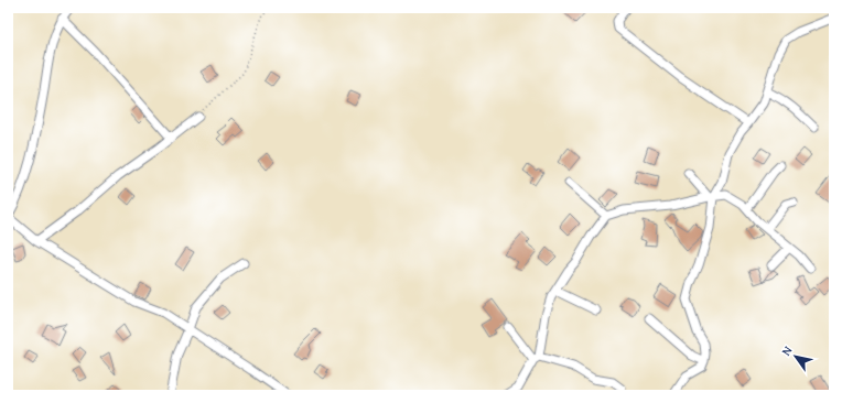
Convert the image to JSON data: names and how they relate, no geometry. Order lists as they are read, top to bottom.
{
  "north": "top left"
}
